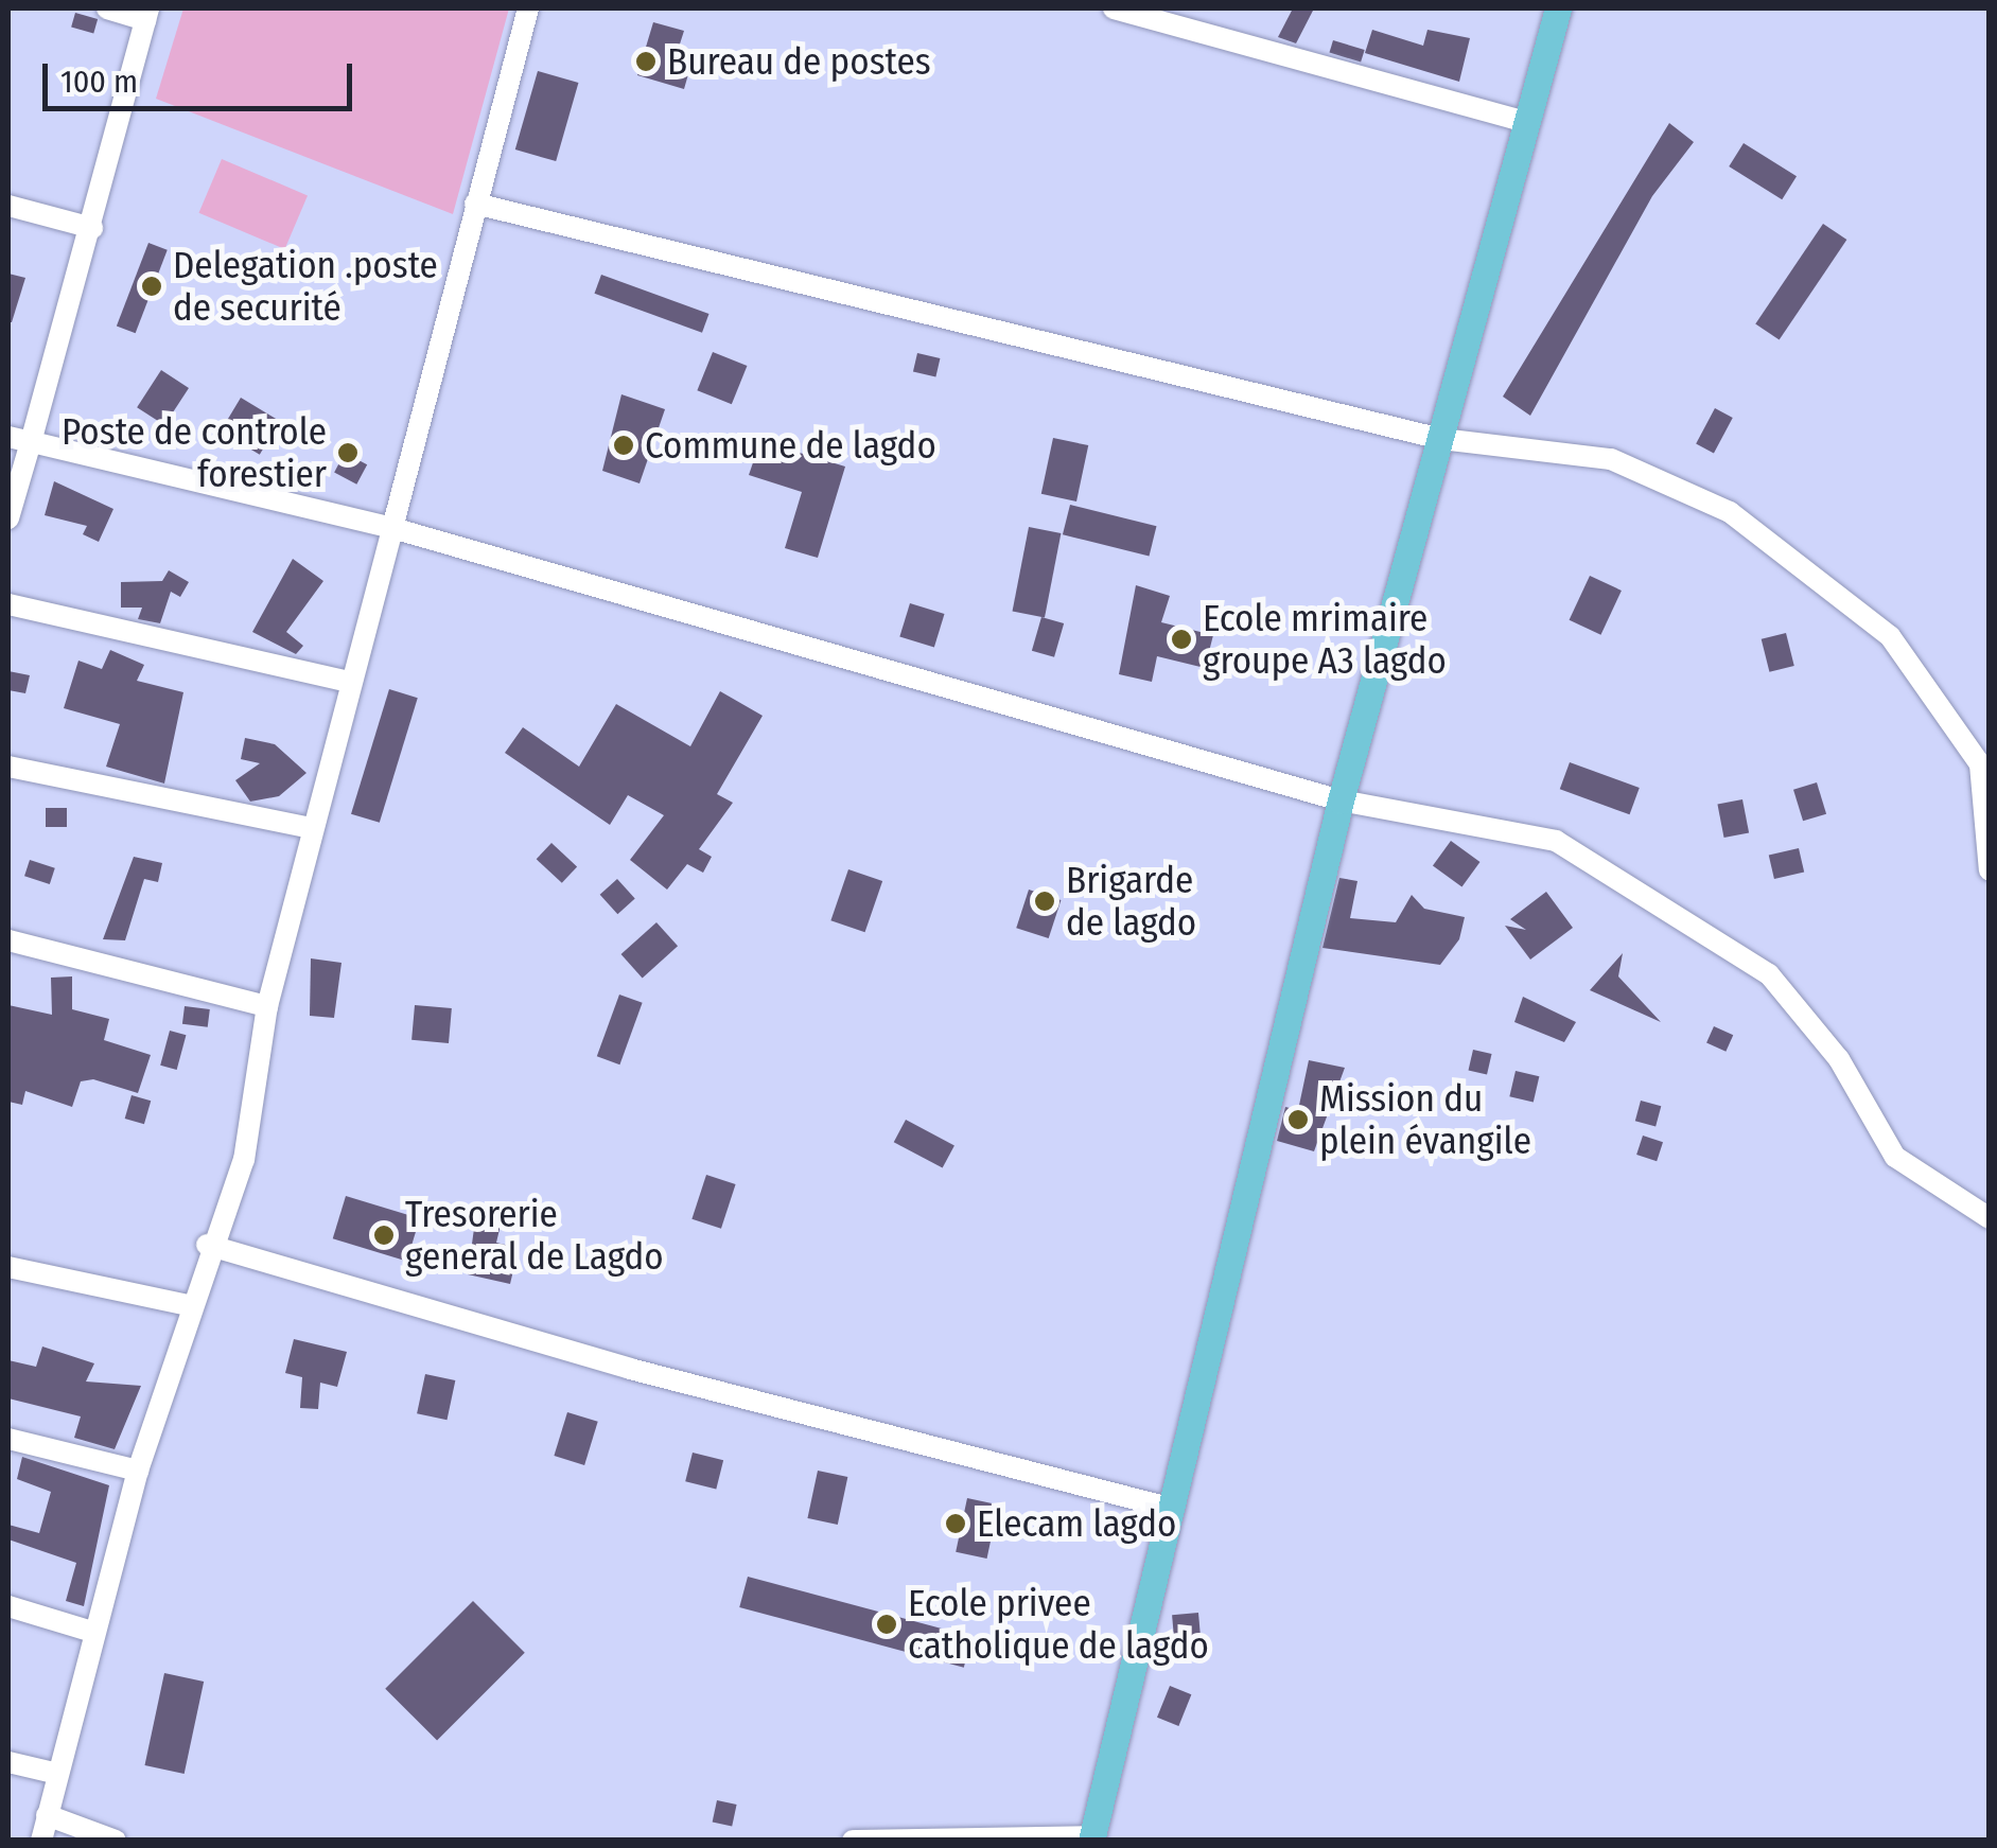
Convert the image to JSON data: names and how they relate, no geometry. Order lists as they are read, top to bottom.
{
  "places": [
    "Bureau de postes",
    "Delegation .poste de securité",
    "Commune de lagdo",
    "Poste de controle forestier",
    "Ecole mrimaire groupe A3 lagdo",
    "Brigarde de lagdo",
    "Mission du plein évangile",
    "Tresorerie general de Lagdo",
    "Elecam lagdo",
    "Ecole privee catholique de lagdo"
  ],
  "scale_bar": "100 m"
}
